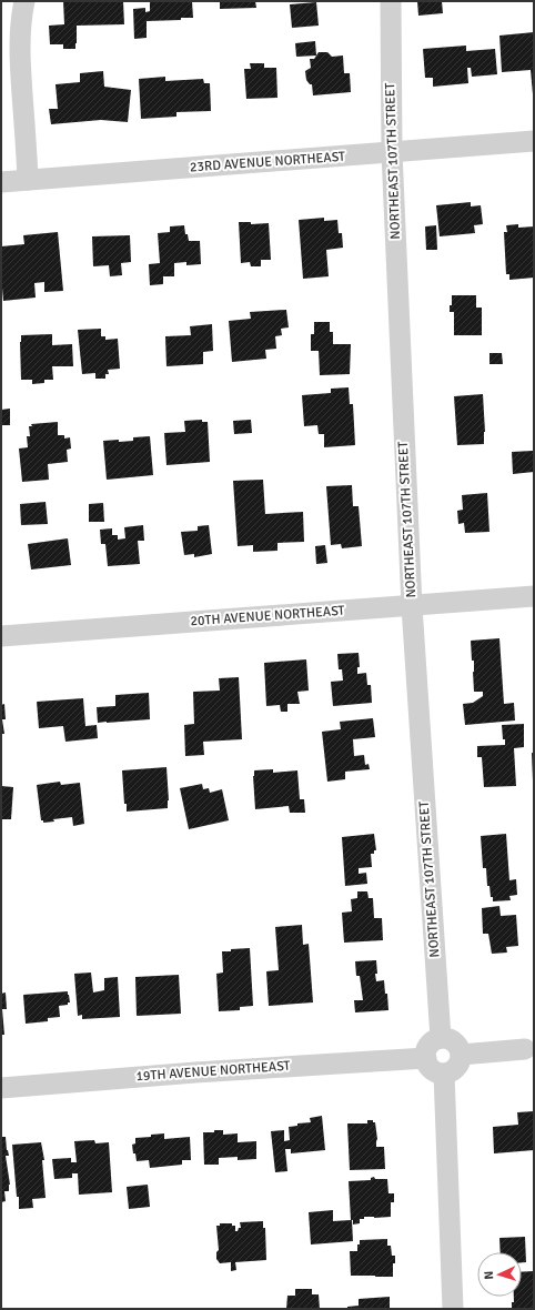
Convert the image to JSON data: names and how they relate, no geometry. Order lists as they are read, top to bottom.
{
  "streets": {
    "street": [
      "NORTHEAST 107TH STREET",
      "23RD AVENUE NORTHEAST",
      "20TH AVENUE NORTHEAST",
      "19TH AVENUE NORTHEAST"
    ]
  },
  "crossings": [
    ["NORTHEAST 107TH STREET", "23RD AVENUE NORTHEAST"],
    ["NORTHEAST 107TH STREET", "20TH AVENUE NORTHEAST"],
    ["NORTHEAST 107TH STREET", "19TH AVENUE NORTHEAST"]
  ],
  "north": "left"
}
